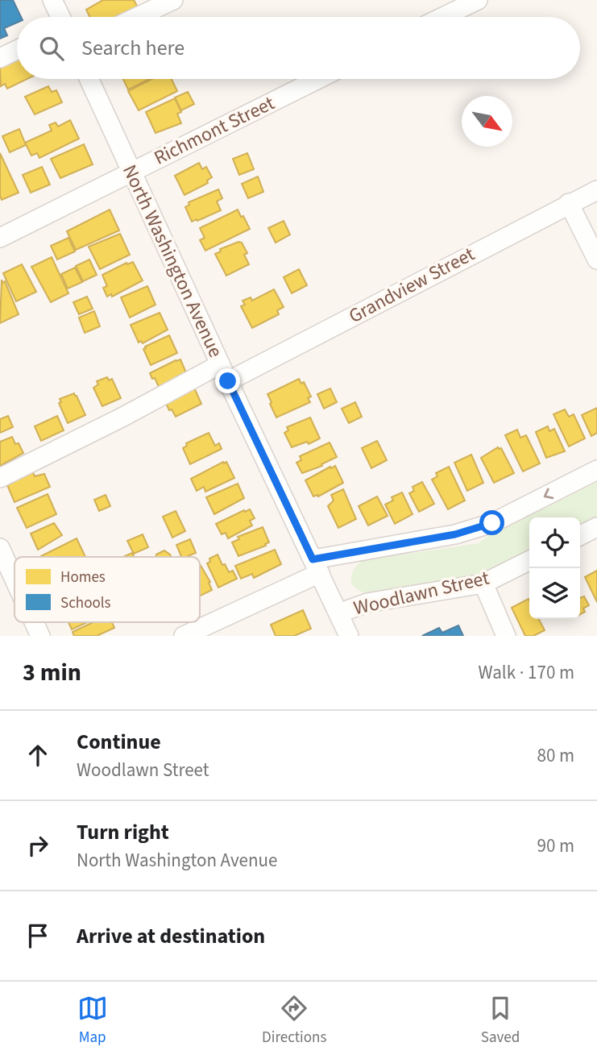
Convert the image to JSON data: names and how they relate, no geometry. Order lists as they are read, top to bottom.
{
  "streets": {
    "street": [
      "Richmont Street",
      "North Washington Avenue",
      "Grandview Street",
      "Woodlawn Street"
    ]
  },
  "crossings": [
    ["Richmont Street", "North Washington Avenue"],
    ["North Washington Avenue", "Grandview Street"],
    ["North Washington Avenue", "Woodlawn Street"]
  ],
  "legend": ["Homes", "Schools"],
  "north": "bottom right",
  "page": {
    "search": "Search here",
    "heading": ["3 min", "Walk · 170 m"],
    "list": [
      ["Continue", "Woodlawn Street", "80 m"],
      ["Turn right", "North Washington Avenue", "90 m"],
      "Arrive at destination"
    ],
    "nav": ["Map", "Directions", "Saved"]
  }
}
